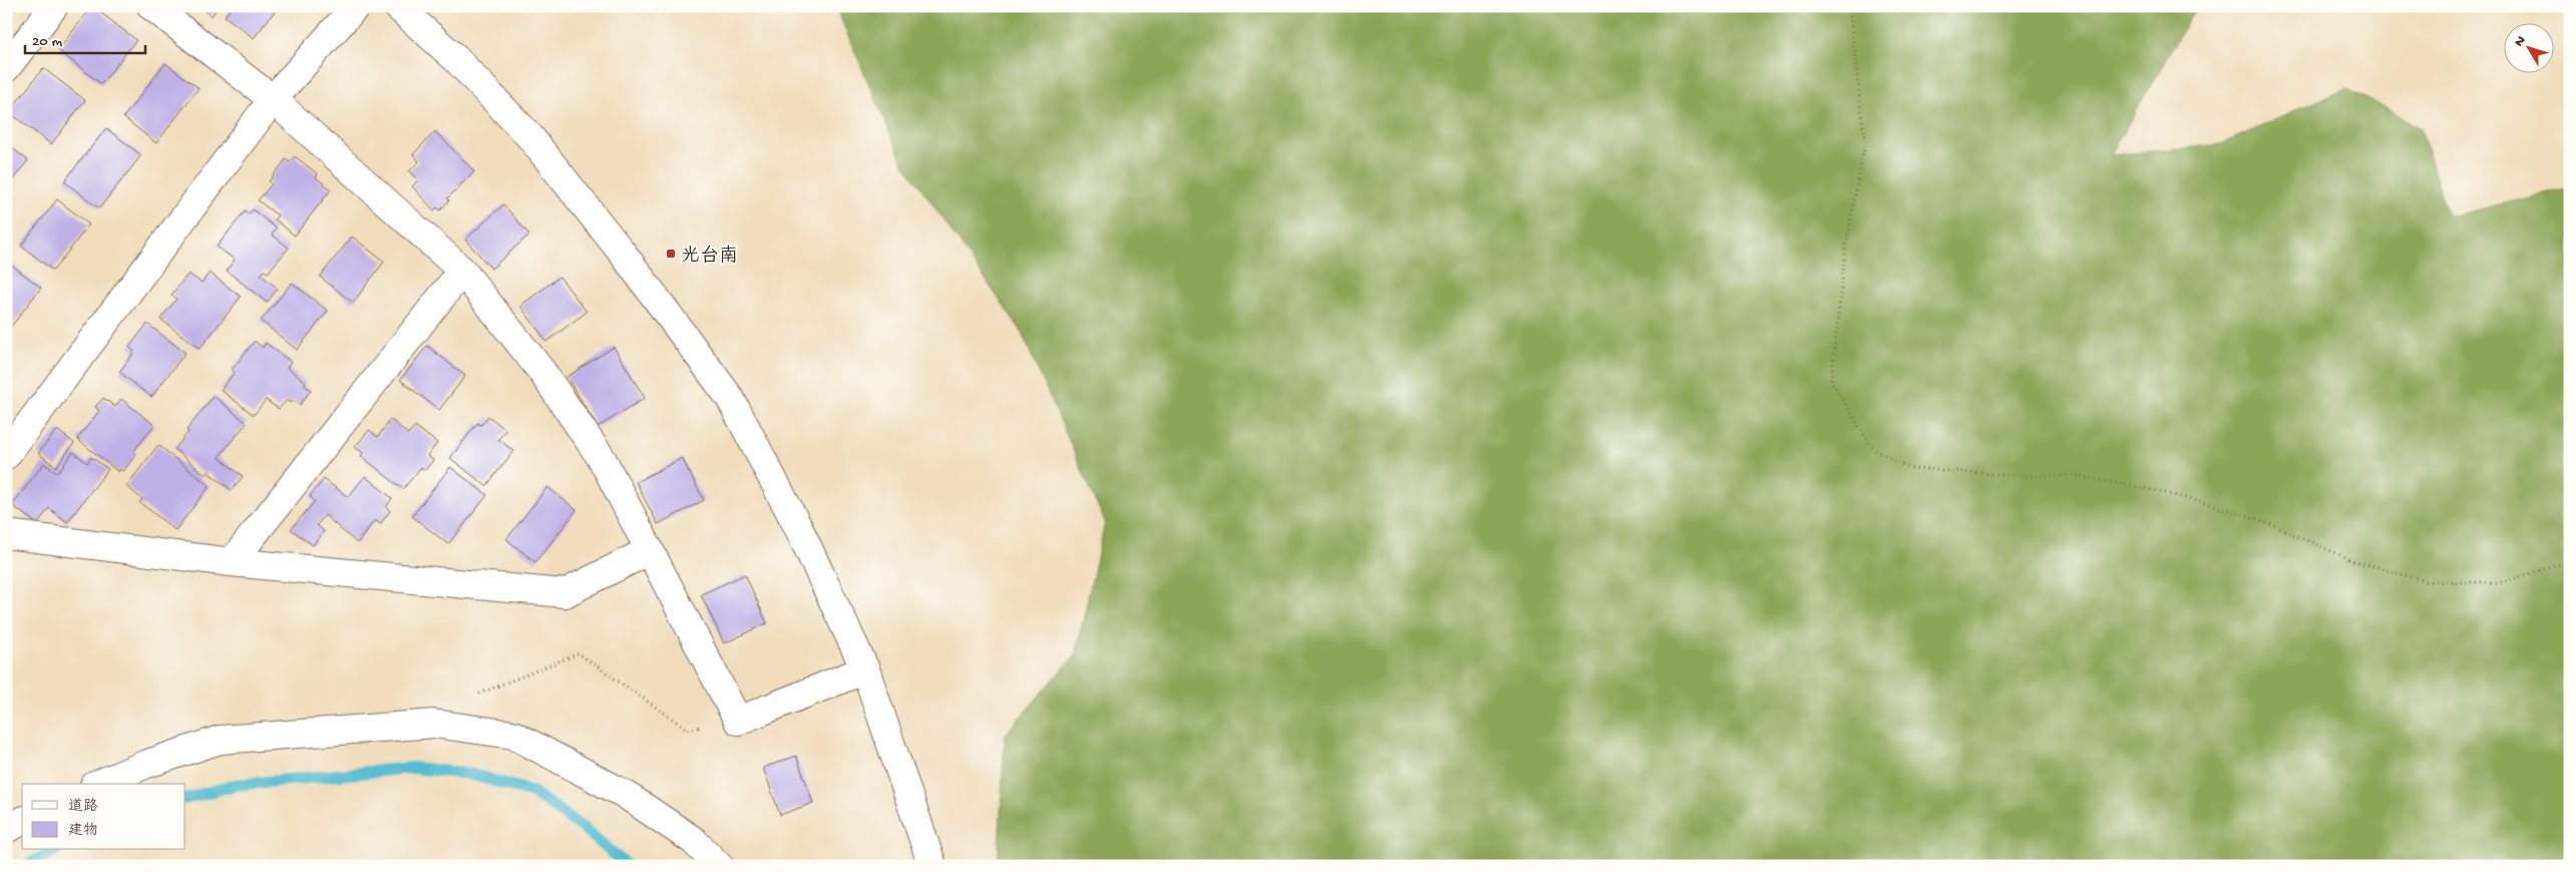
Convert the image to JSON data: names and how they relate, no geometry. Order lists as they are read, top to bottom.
{
  "places": {
    "transit": ["光台南"]
  },
  "legend": ["道路", "建物"],
  "scale_bar": "20 m",
  "north": "top left"
}
